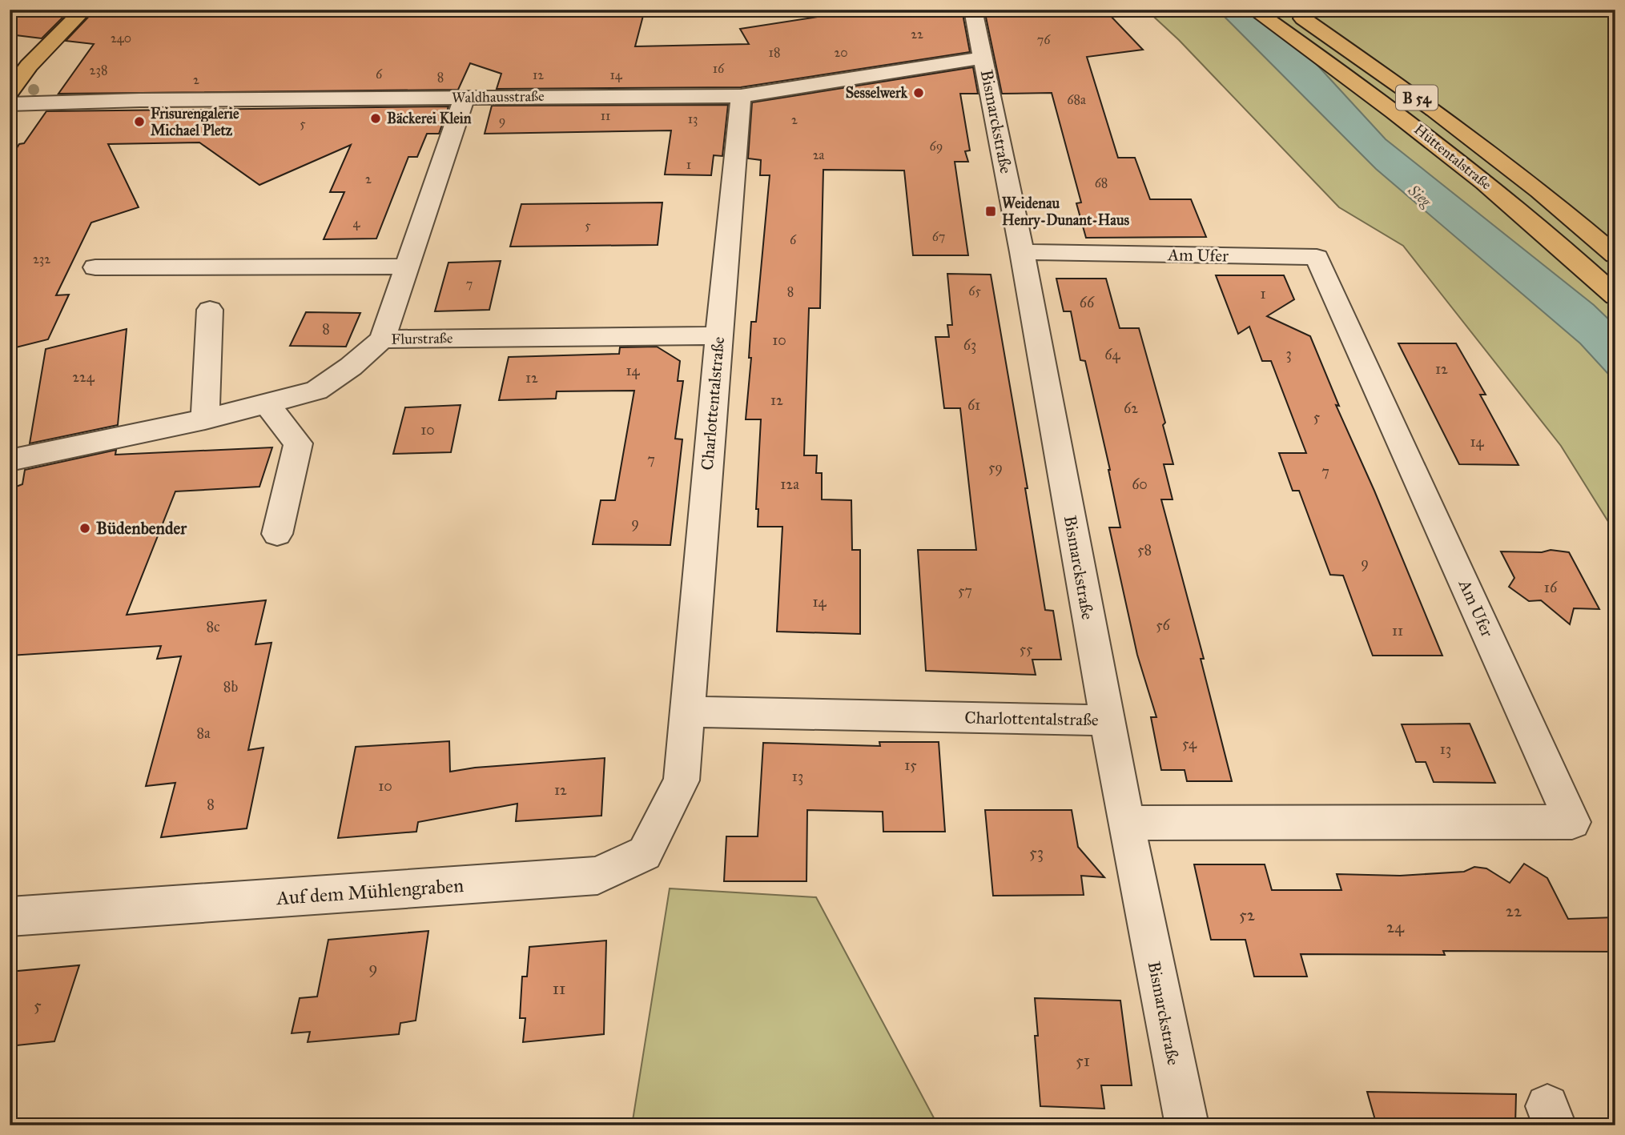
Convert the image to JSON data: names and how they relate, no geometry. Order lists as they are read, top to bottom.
{
  "streets": {
    "main road": ["B 54", "Hüttentalstraße"],
    "street": [
      "Waldhausstraße",
      "Bismarckstraße",
      "Am Ufer",
      "Flurstraße",
      "Charlottentalstraße",
      "Auf dem Mühlengraben"
    ]
  },
  "crossings": [
    ["Waldhausstraße", "Bismarckstraße"],
    ["Waldhausstraße", "Flurstraße"],
    ["Waldhausstraße", "Charlottentalstraße"],
    ["Bismarckstraße", "Am Ufer"],
    ["Bismarckstraße", "Charlottentalstraße"],
    ["Flurstraße", "Charlottentalstraße"],
    ["Charlottentalstraße", "Auf dem Mühlengraben"]
  ],
  "water": ["Sieg"],
  "places": {
    "other": [
      "Sesselwerk",
      "Bäckerei Klein",
      "Frisurengalerie Michael Pletz",
      "Büdenbender"
    ],
    "transit": ["Weidenau Henry-Dunant-Haus"]
  },
  "house_numbers": [
    "22",
    "240",
    "76",
    "18",
    "20",
    "16",
    "238",
    "6",
    "12",
    "14",
    "8",
    "2",
    "68a",
    "11",
    "13",
    "2",
    "9",
    "5",
    "69",
    "2a",
    "1",
    "2",
    "68",
    "4",
    "5",
    "67",
    "6",
    "232",
    "7",
    "65",
    "8",
    "1",
    "66",
    "8",
    "10",
    "63",
    "3",
    "64",
    "12",
    "14",
    "224",
    "12",
    "12",
    "61",
    "62",
    "5",
    "10",
    "14",
    "7",
    "59",
    "7",
    "12a",
    "60",
    "9",
    "58",
    "9",
    "16",
    "57",
    "14",
    "56",
    "8c",
    "11",
    "55",
    "8b",
    "8a",
    "54",
    "13",
    "15",
    "13",
    "10",
    "12",
    "8",
    "53",
    "22",
    "52",
    "24",
    "9",
    "11",
    "5",
    "51"
  ]
}
